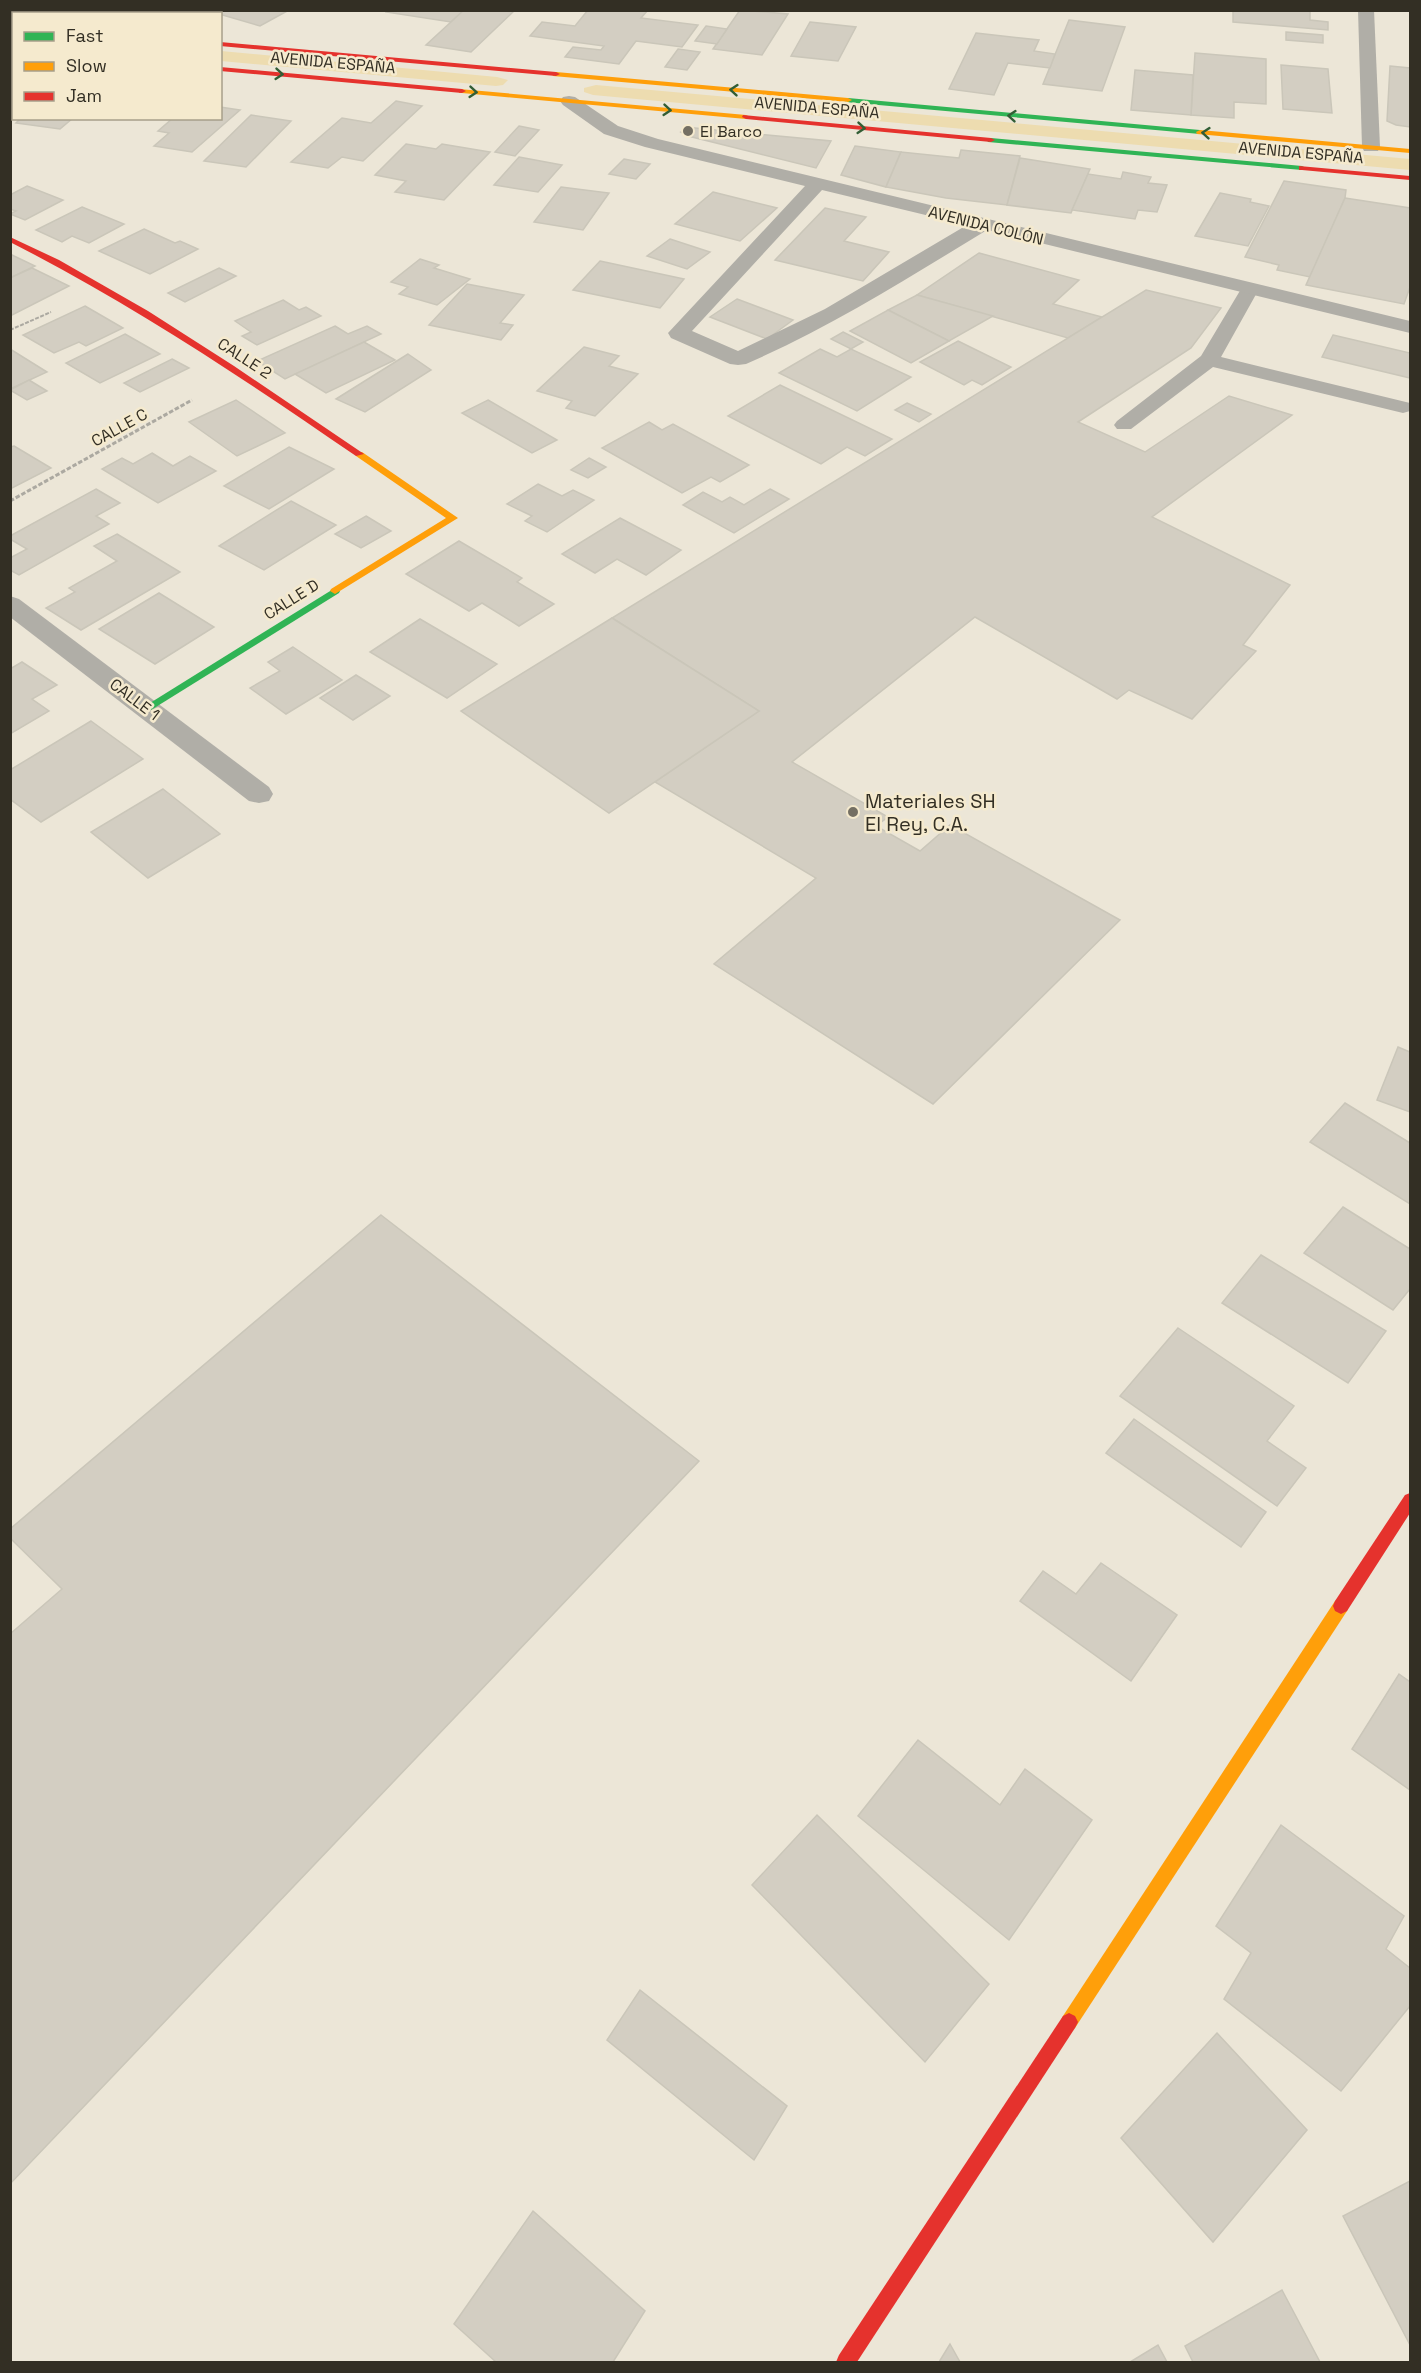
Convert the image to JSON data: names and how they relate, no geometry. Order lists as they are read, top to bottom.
{
  "streets": {
    "main road": ["AVENIDA ESPAÑA", "CALLE 2", "CALLE D"],
    "street": ["AVENIDA COLÓN", "CALLE 1"],
    "path": ["CALLE C"]
  },
  "crossings": [
    ["AVENIDA ESPAÑA", "AVENIDA COLÓN"],
    ["CALLE 2", "CALLE C"],
    ["CALLE 2", "CALLE D"],
    ["CALLE D", "CALLE 1"]
  ],
  "places": ["El Barco", "Materiales SH El Rey, C.A."],
  "legend": ["Fast", "Slow", "Jam"]
}
